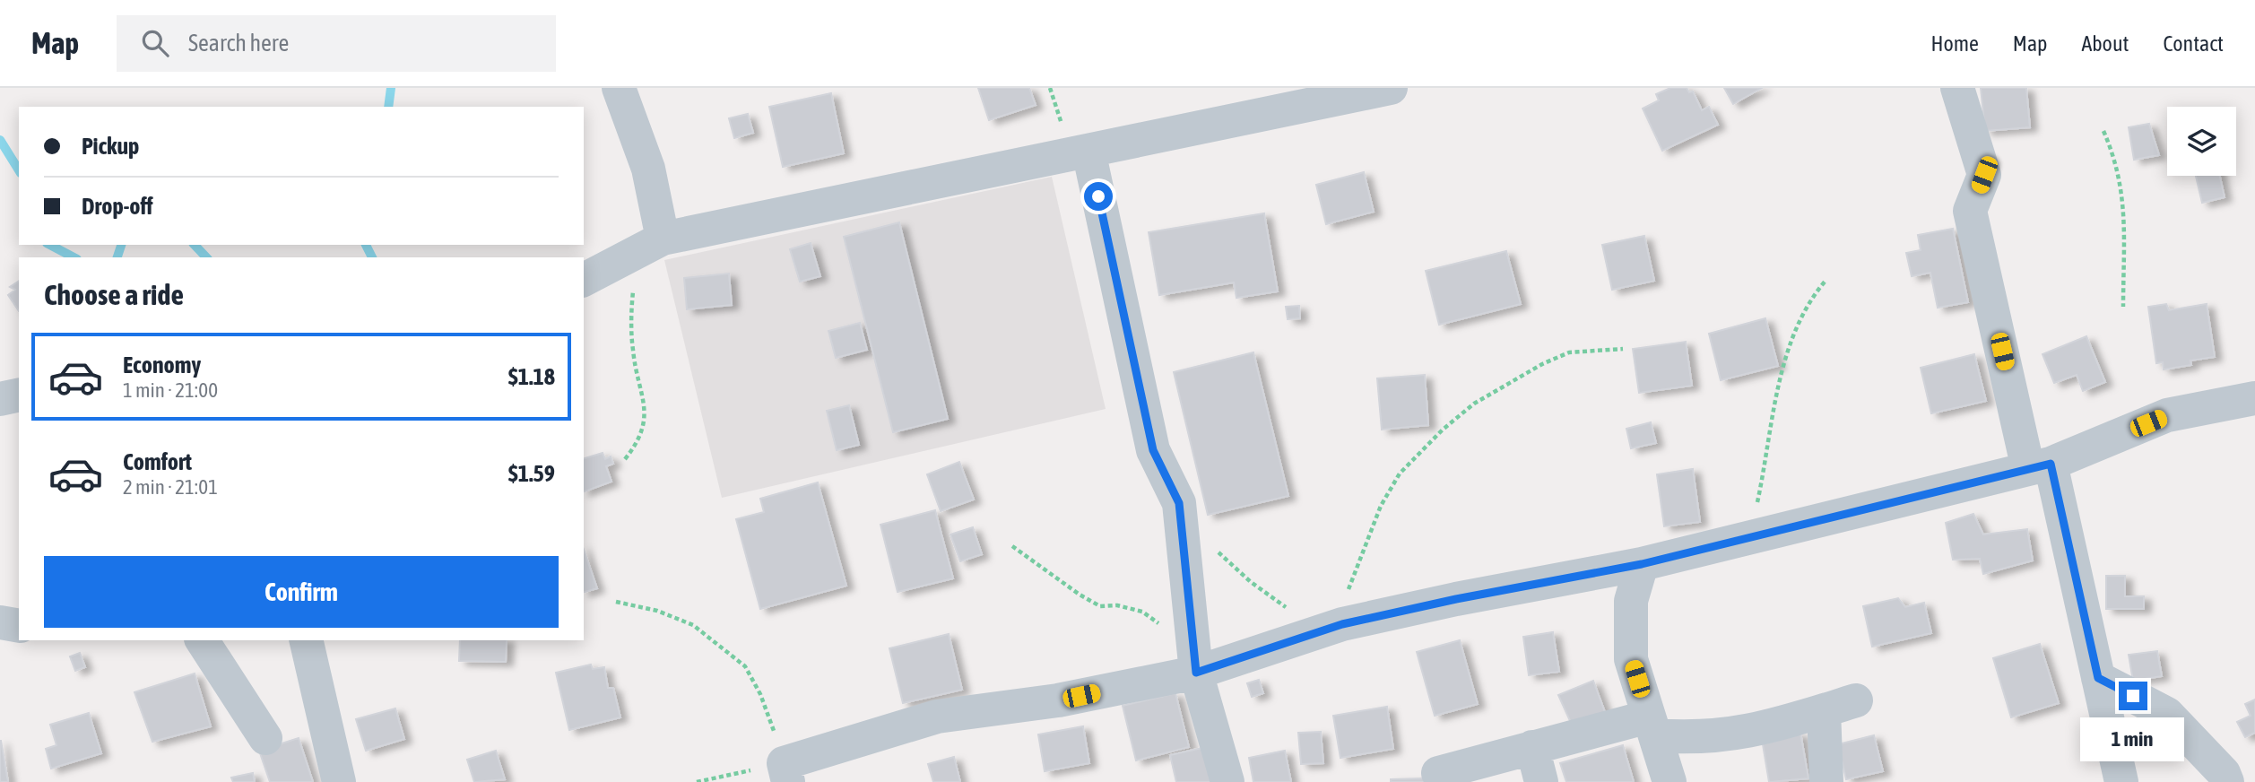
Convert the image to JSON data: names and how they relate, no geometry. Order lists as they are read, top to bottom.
{
  "page": {
    "header": "Map",
    "search": "Search here",
    "nav": [
      "Home",
      "Map",
      "About",
      "Contact"
    ],
    "banner": ["Pickup", "Drop-off"],
    "heading": "Choose a ride",
    "list": [
      {
        "name": "Economy",
        "note": "1 min · 21:00",
        "value": "$1.18"
      },
      {
        "name": "Comfort",
        "note": "2 min · 21:01",
        "value": "$1.59"
      }
    ],
    "buttons": "Confirm",
    "bubble": "1 min"
  }
}
